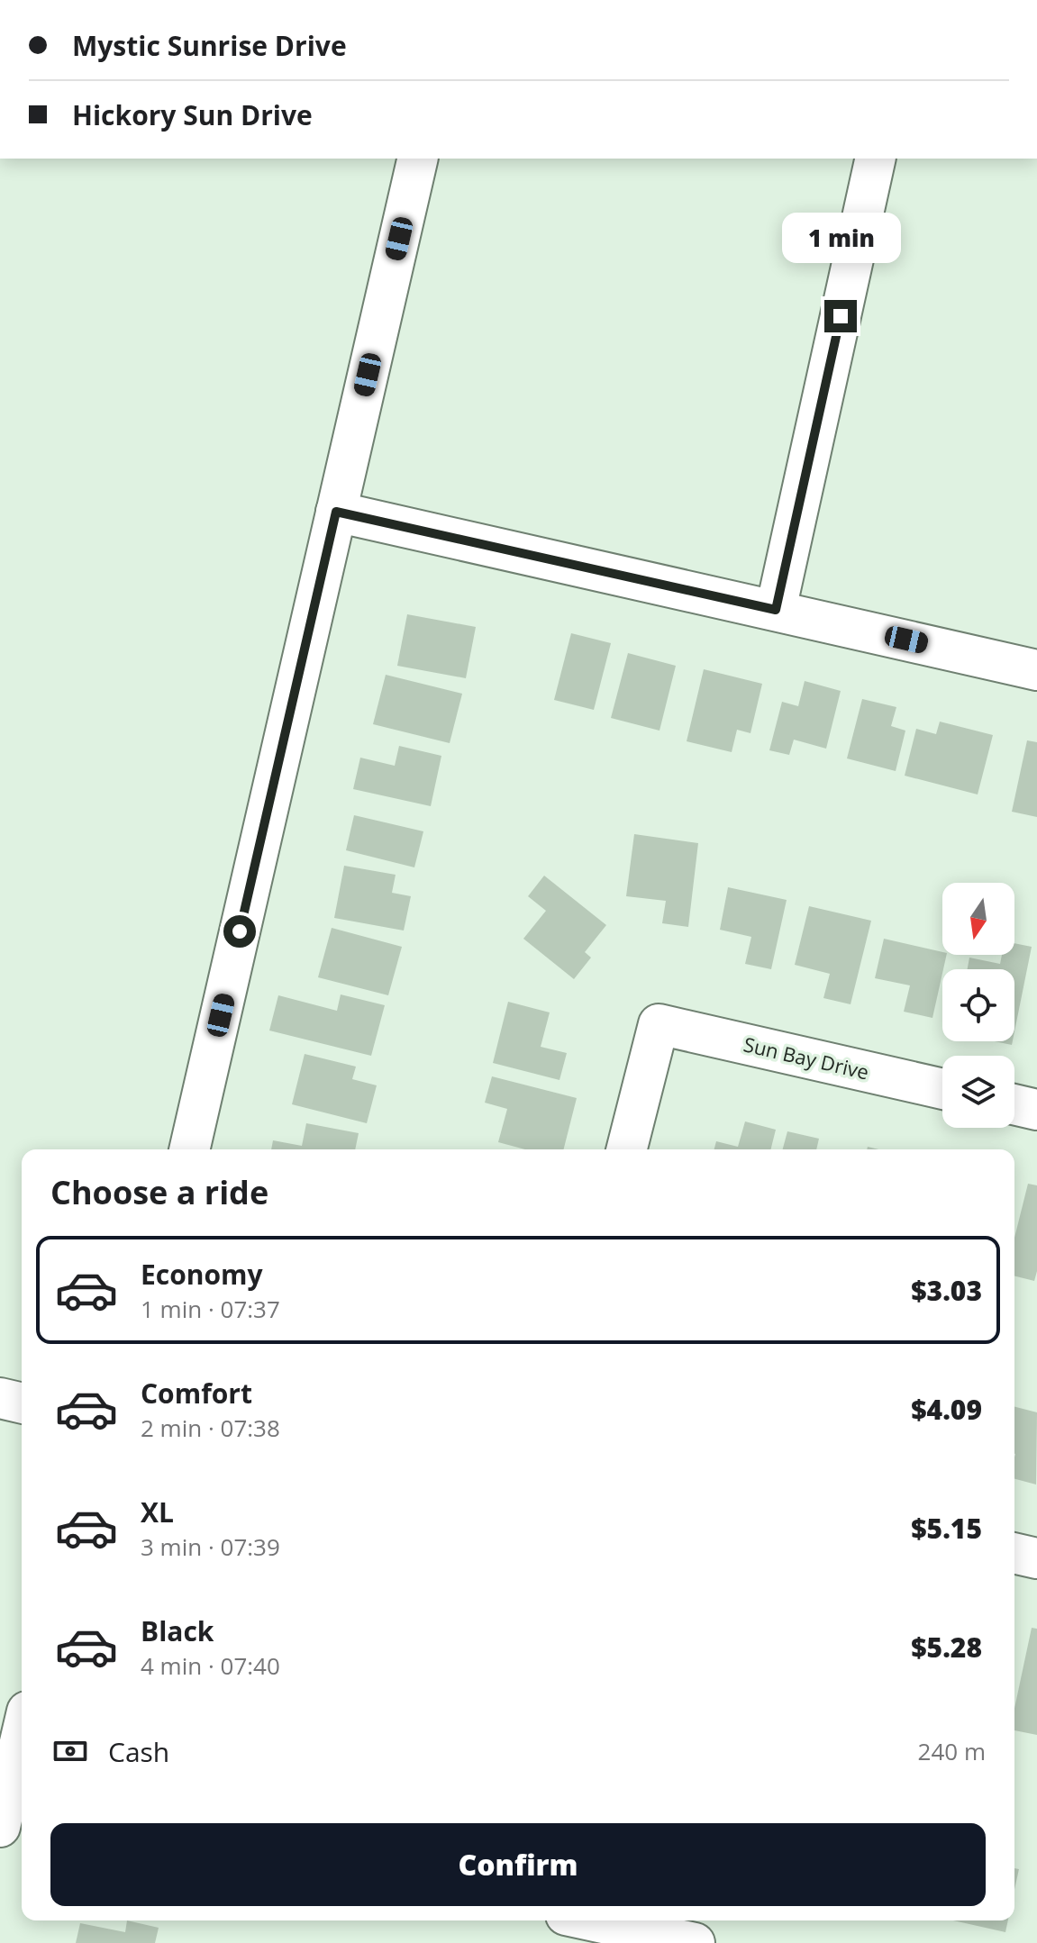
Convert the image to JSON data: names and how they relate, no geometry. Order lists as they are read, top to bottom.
{
  "streets": {
    "street": ["Sun Bay Drive"]
  },
  "north": "bottom",
  "page": {
    "banner": ["Mystic Sunrise Drive", "Hickory Sun Drive"],
    "bubble": "1 min",
    "heading": "Choose a ride",
    "list": [
      {
        "name": "Economy",
        "note": "1 min · 07:37",
        "value": "$3.03"
      },
      {
        "name": "Comfort",
        "note": "2 min · 07:38",
        "value": "$4.09"
      },
      {
        "name": "XL",
        "note": "3 min · 07:39",
        "value": "$5.15"
      },
      {
        "name": "Black",
        "note": "4 min · 07:40",
        "value": "$5.28"
      }
    ],
    "pay": ["Cash", "240 m"],
    "buttons": "Confirm"
  }
}
